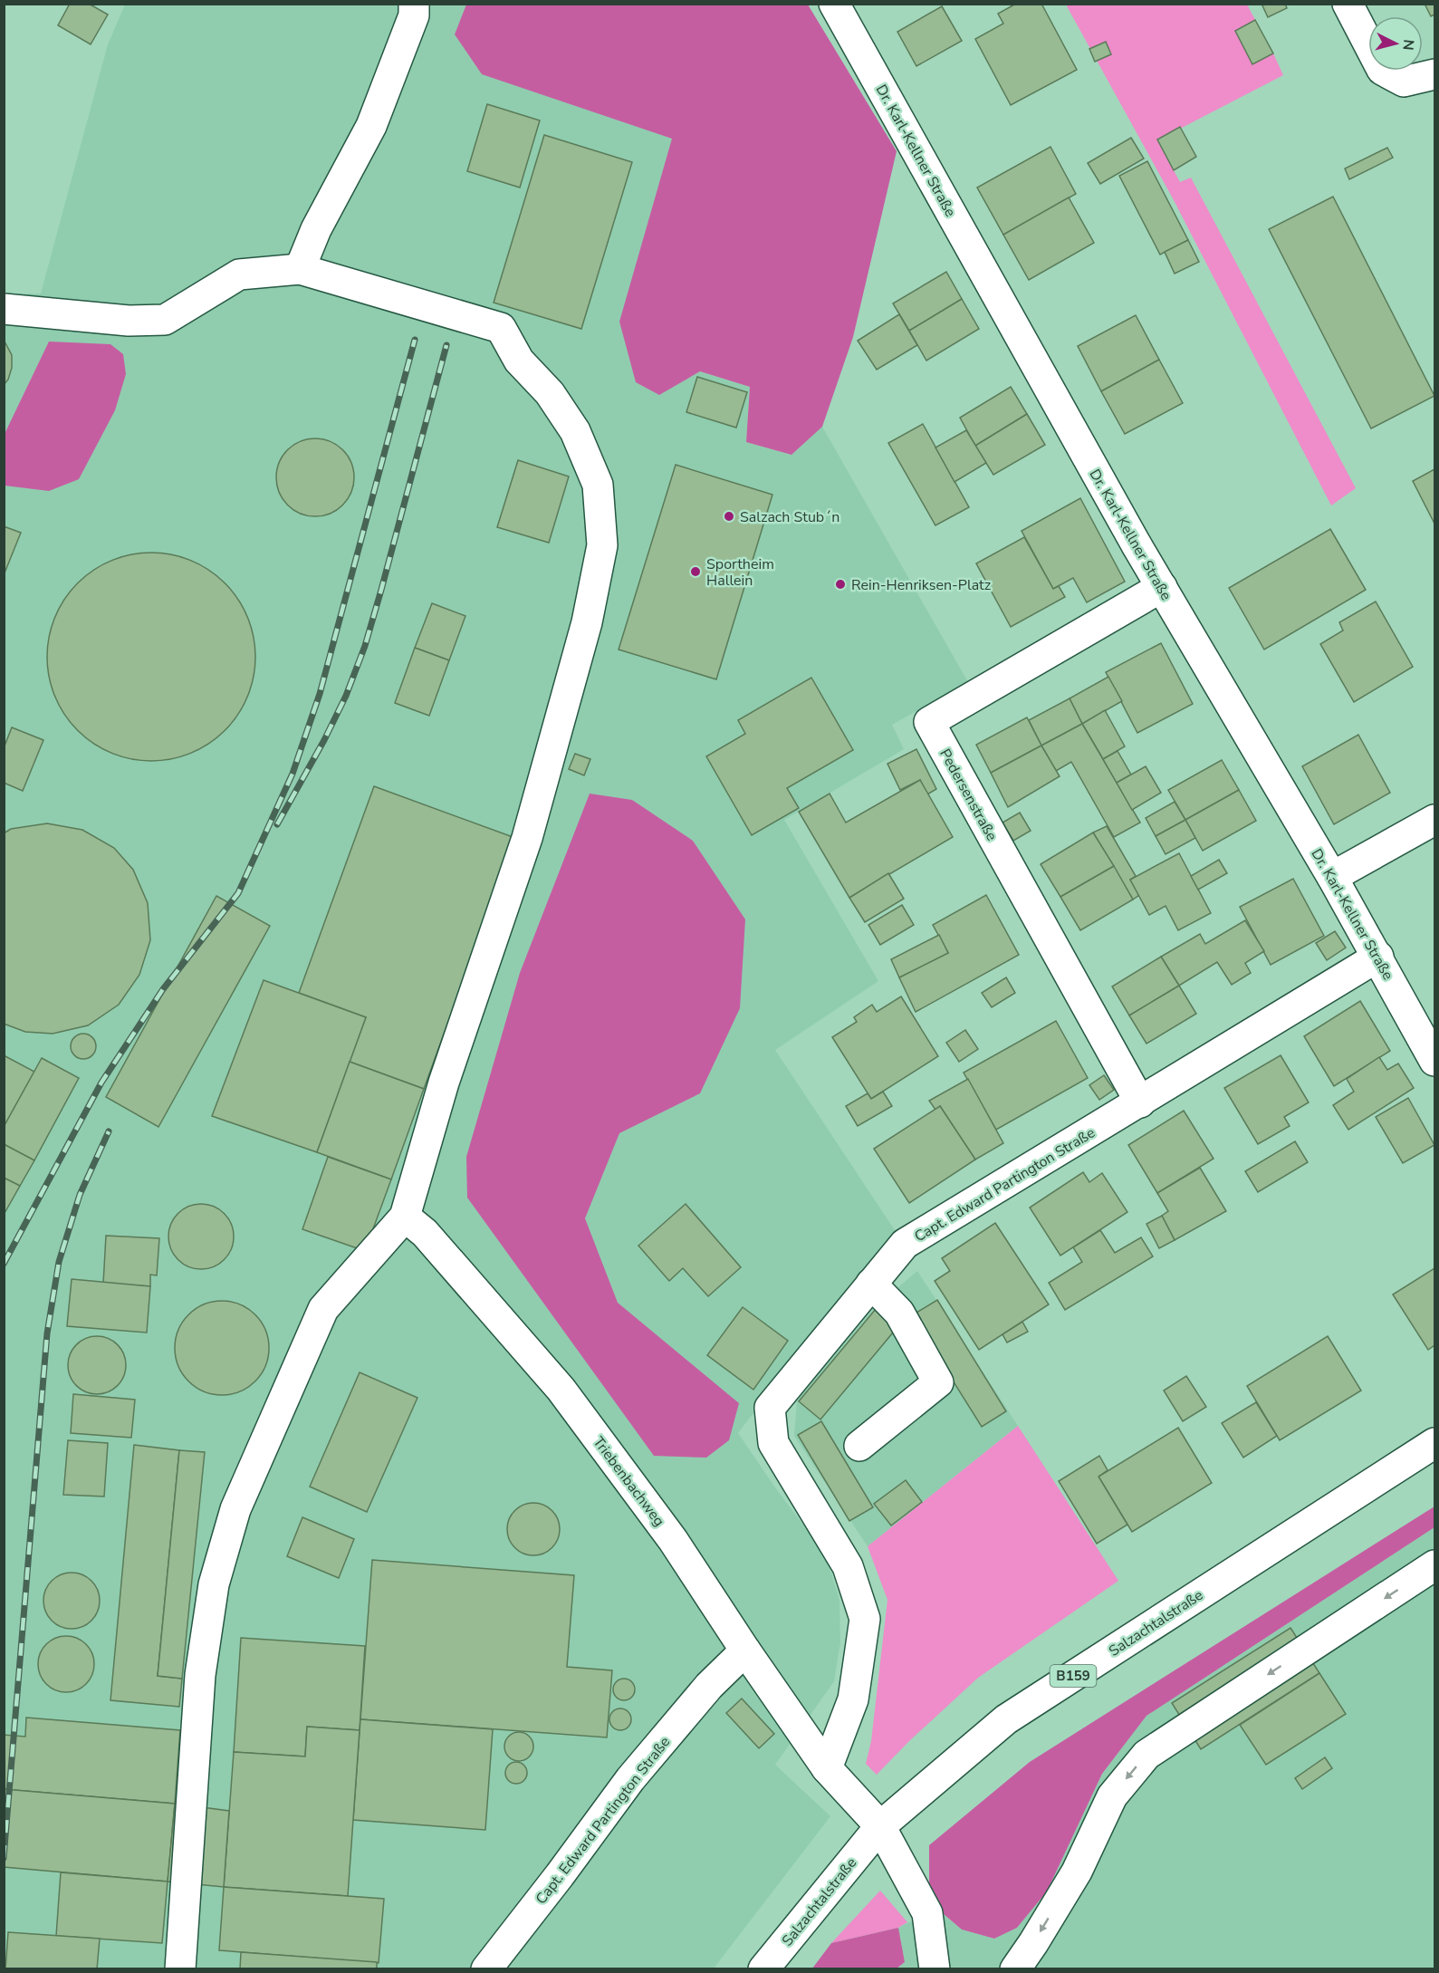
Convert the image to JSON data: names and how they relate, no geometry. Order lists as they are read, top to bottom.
{
  "streets": {
    "street": [
      "Dr. Karl-Kellner Straße",
      "Pedersenstraße",
      "Capt. Edward Partington Straße",
      "Triebenbachweg",
      "Salzachtalstraße",
      "B159"
    ]
  },
  "crossings": [
    ["Dr. Karl-Kellner Straße", "Pedersenstraße"],
    ["Dr. Karl-Kellner Straße", "Capt. Edward Partington Straße"],
    ["Pedersenstraße", "Capt. Edward Partington Straße"],
    ["Capt. Edward Partington Straße", "Triebenbachweg"]
  ],
  "places": ["Salzach Stub´n", "Sportheim Hallein", "Rein-Henriksen-Platz"],
  "north": "right"
}
